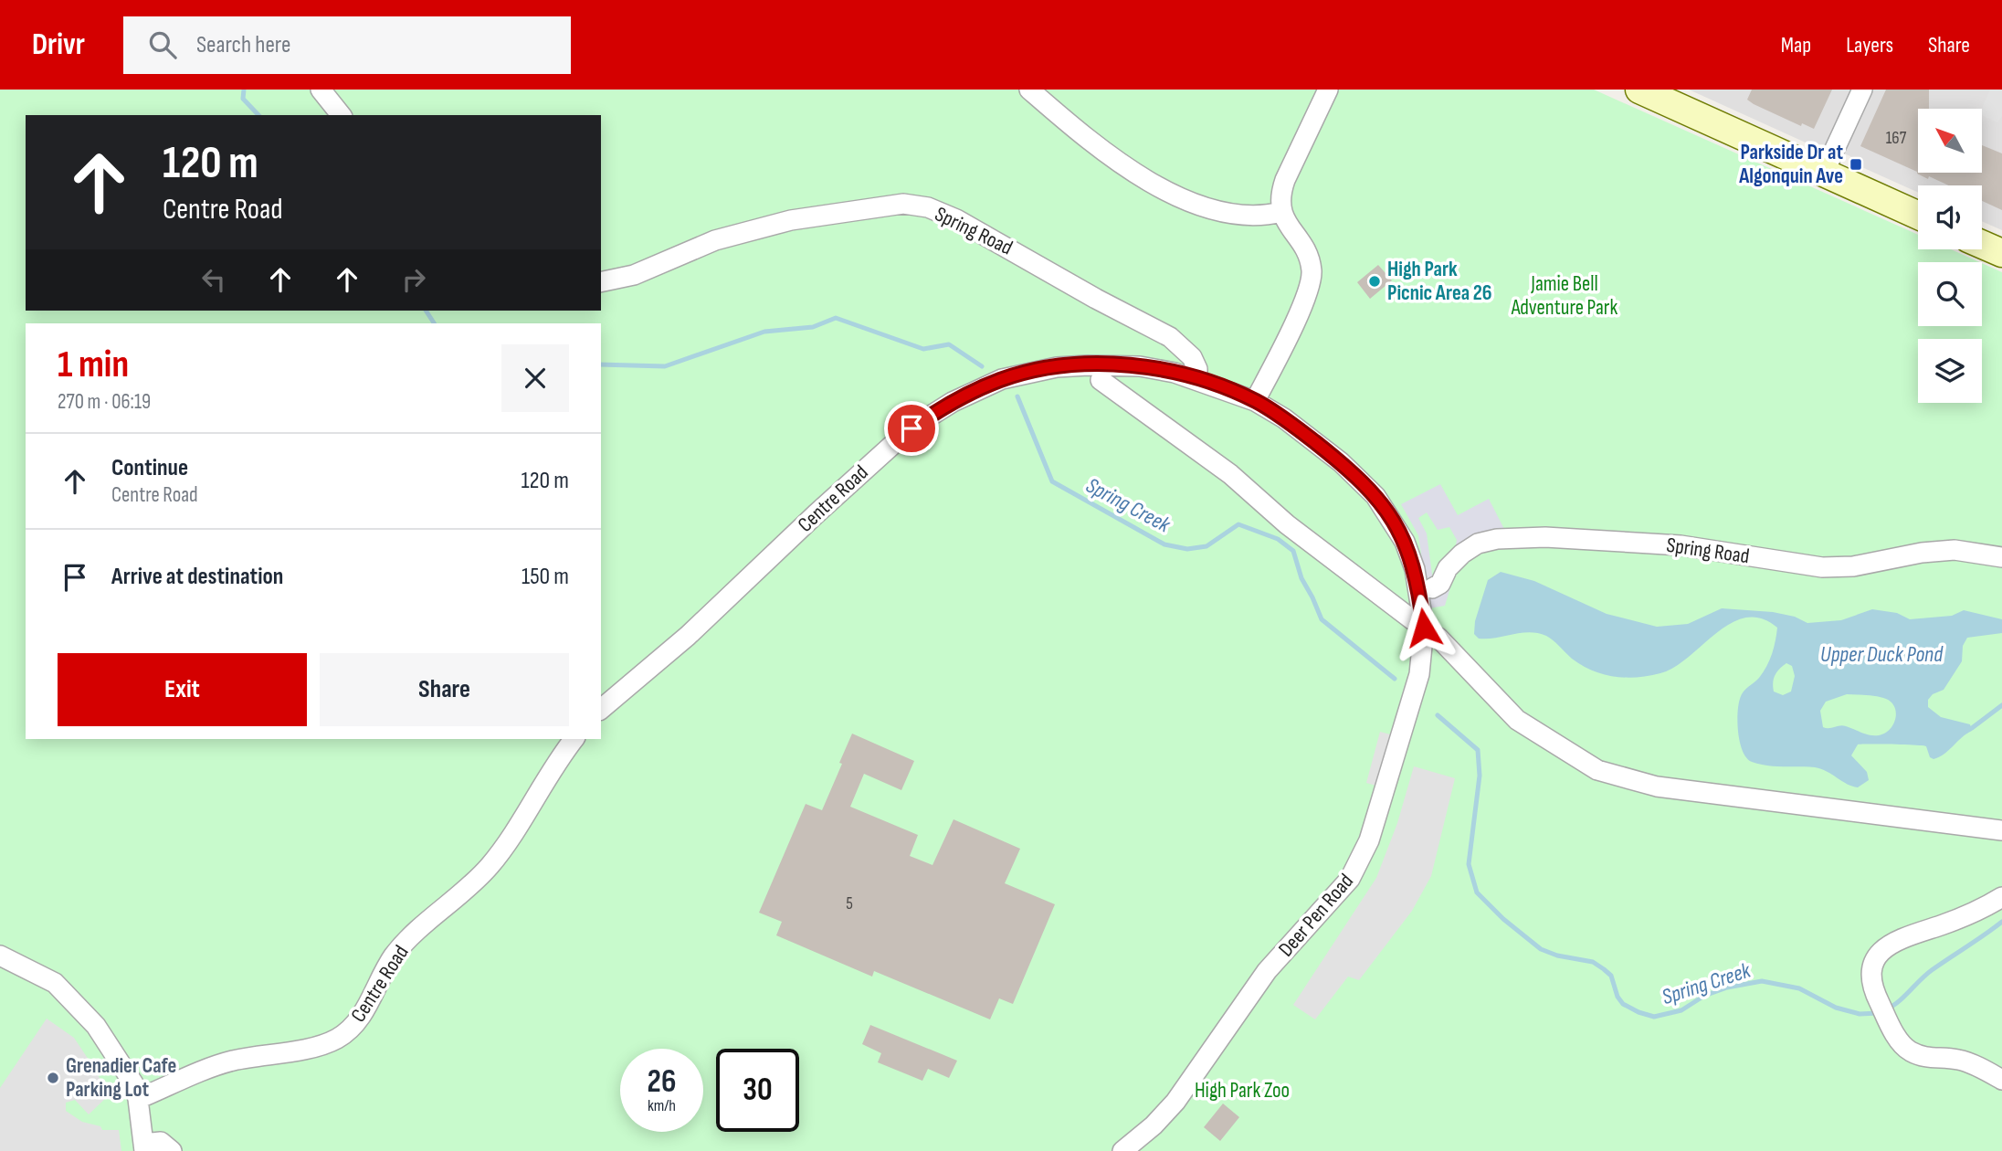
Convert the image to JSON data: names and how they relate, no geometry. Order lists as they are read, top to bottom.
{
  "streets": {
    "street": ["Spring Road", "Centre Road", "Deer Pen Road"]
  },
  "crossings": [
    ["Spring Road", "Centre Road"],
    ["Spring Road", "Deer Pen Road"]
  ],
  "water": ["Spring Creek", "Upper Duck Pond"],
  "parks": ["Jamie Bell Adventure Park", "High Park Zoo"],
  "places": {
    "transit": ["Parkside Dr at Algonquin Ave"],
    "other": ["High Park Picnic Area 26", "Grenadier Cafe Parking Lot"]
  },
  "house_numbers": ["167", "5"],
  "north": "top left",
  "page": {
    "header": "Drivr",
    "search": "Search here",
    "nav": ["Map", "Layers", "Share"],
    "turn": ["120 m", "Centre Road"],
    "heading": ["1 min", "270 m · 06:19"],
    "list": [
      {
        "name": "Continue",
        "note": "Centre Road",
        "value": "120 m"
      },
      {
        "name": "Arrive at destination",
        "value": "150 m"
      }
    ],
    "buttons": ["Exit", "Share"],
    "speed": "26 km/h",
    "limit": "30"
  }
}
